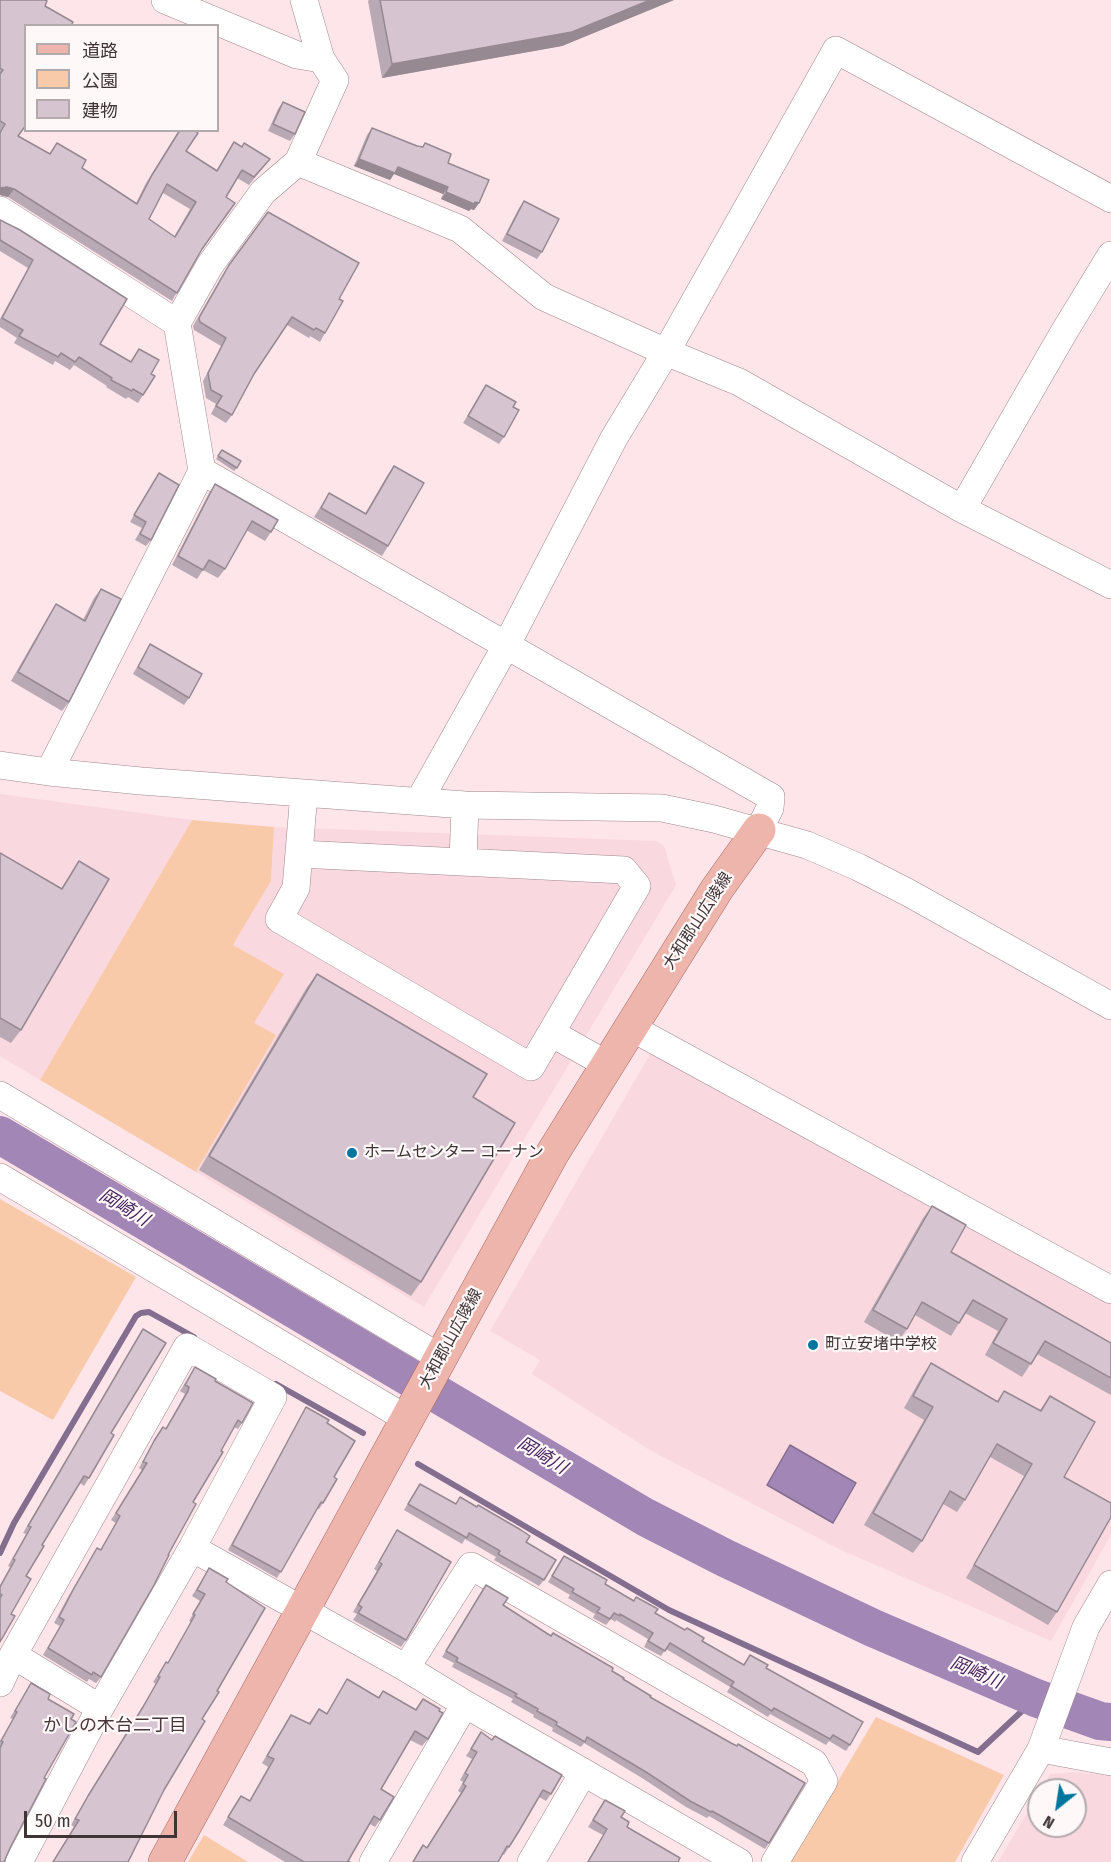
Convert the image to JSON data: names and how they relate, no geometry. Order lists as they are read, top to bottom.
{
  "streets": {
    "main road": ["大和郡山広陵線"]
  },
  "districts": ["かしの木台二丁目"],
  "water": ["岡崎川"],
  "places": ["ホームセンター コーナン", "町立安堵中学校"],
  "legend": ["道路", "公園", "建物"],
  "scale_bar": "50 m",
  "north": "bottom left"
}
